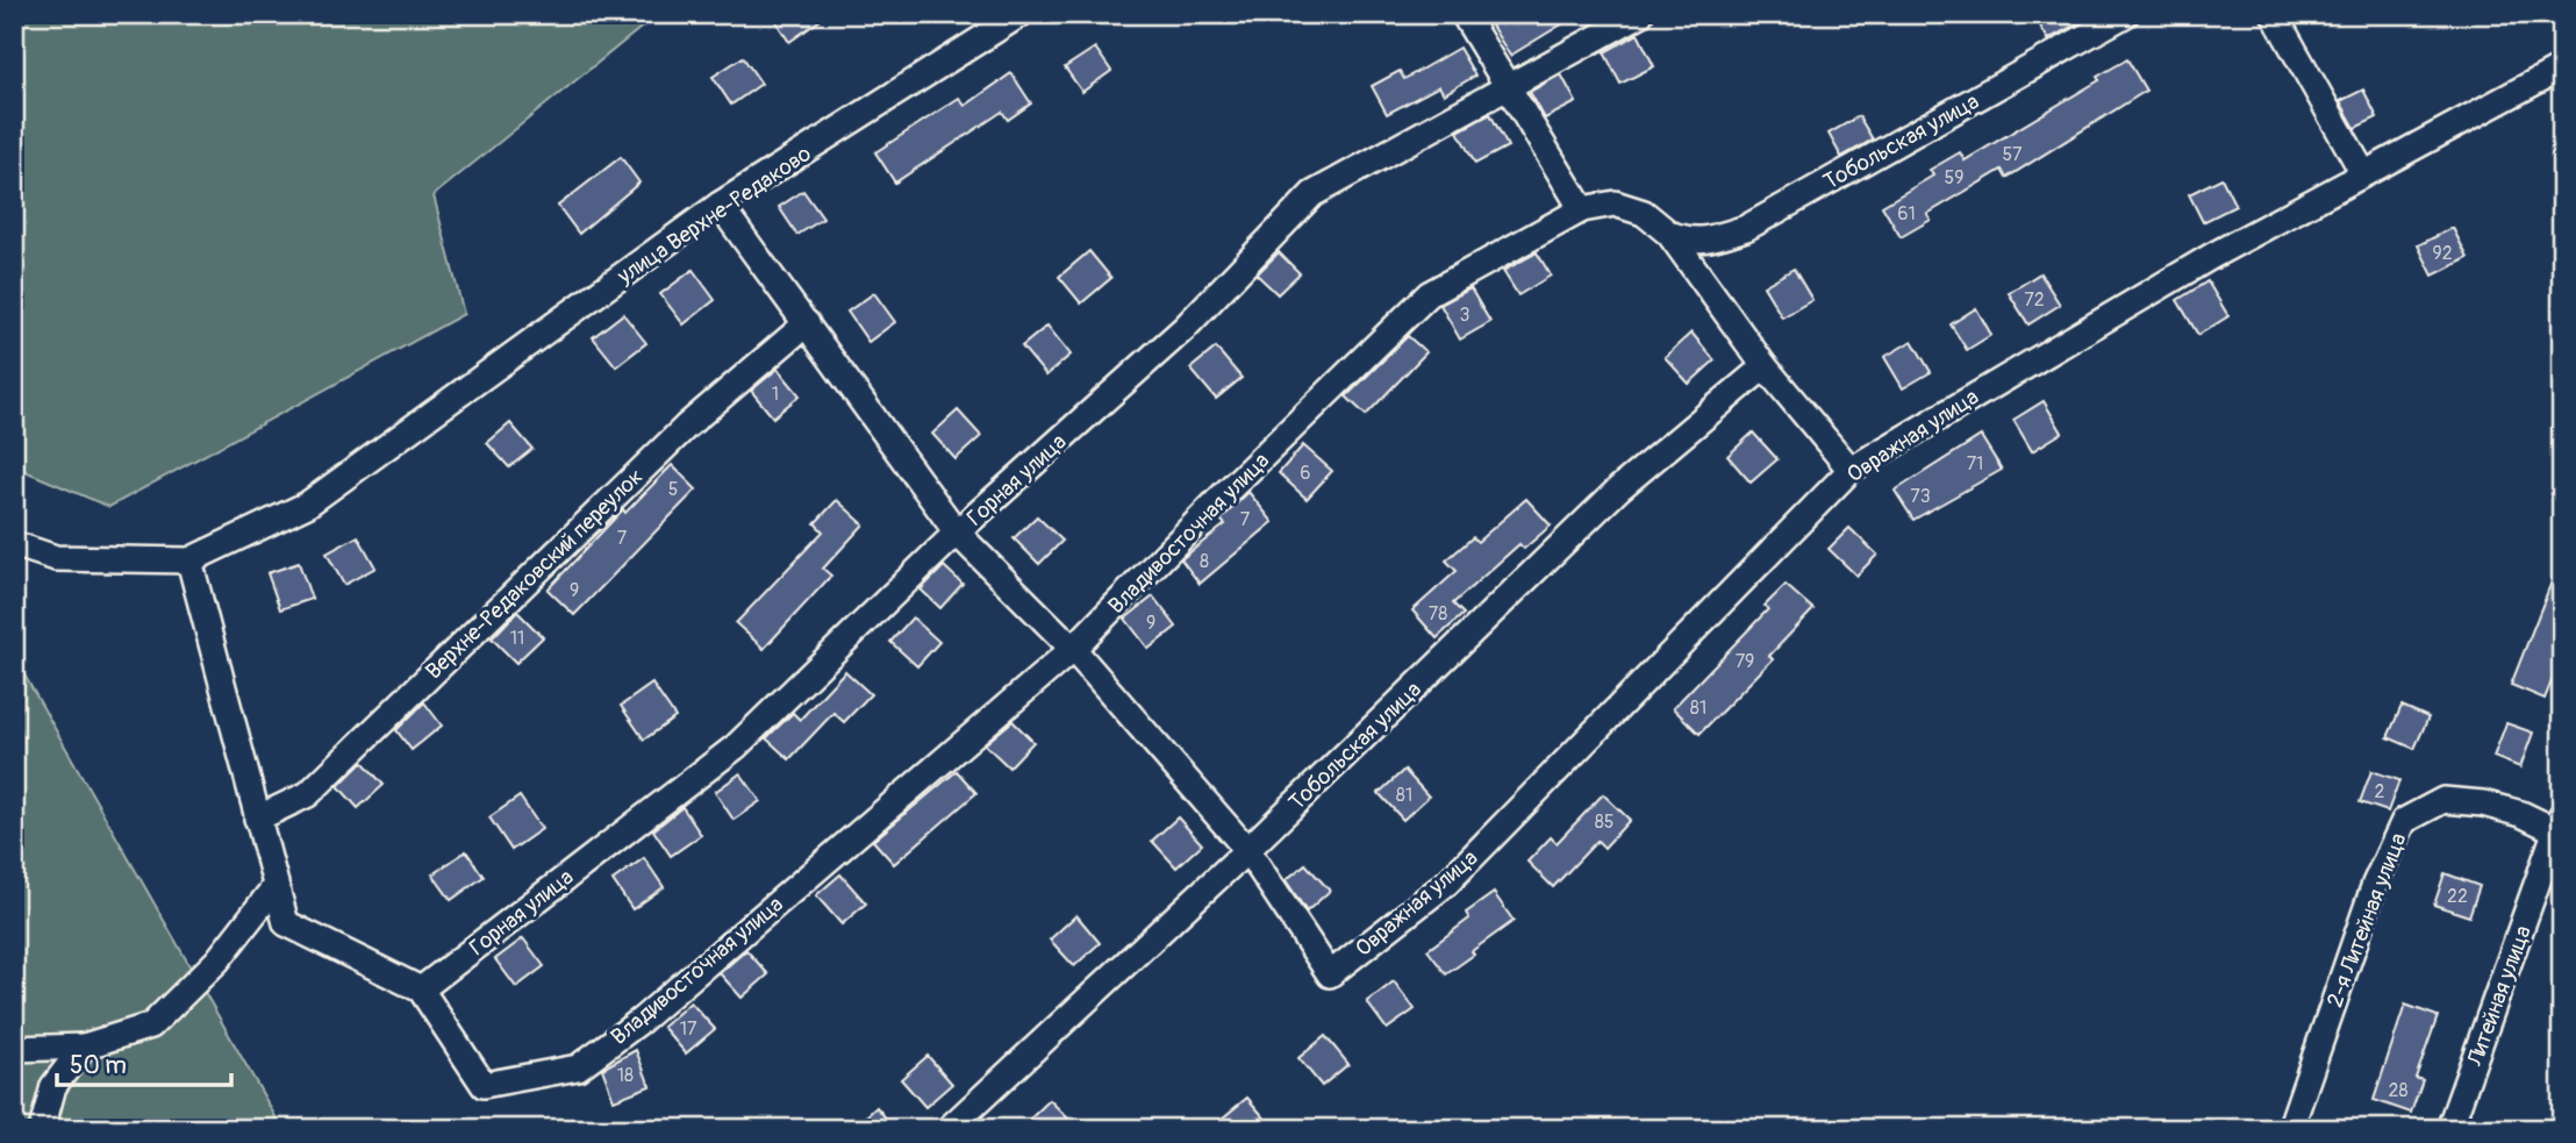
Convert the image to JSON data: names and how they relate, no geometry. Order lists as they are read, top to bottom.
{
  "streets": {
    "street": [
      "Тобольская улица",
      "улица Верхне-Редаково",
      "Овражная улица",
      "Горная улица",
      "Владивосточная улица",
      "Верхне-Редаковский переулок",
      "2-я Литейная улица",
      "Литейная улица"
    ]
  },
  "crossings": [
    ["Тобольская улица", "Овражная улица"],
    ["Тобольская улица", "Владивосточная улица"],
    ["Овражная улица", "Владивосточная улица"],
    ["Горная улица", "Владивосточная улица"],
    ["2-я Литейная улица", "Литейная улица"]
  ],
  "house_numbers": [
    "57",
    "59",
    "61",
    "92",
    "72",
    "3",
    "1",
    "71",
    "6",
    "5",
    "73",
    "7",
    "7",
    "8",
    "9",
    "78",
    "9",
    "11",
    "79",
    "81",
    "2",
    "81",
    "85",
    "22",
    "17",
    "18",
    "28"
  ],
  "scale_bar": "50 m"
}
